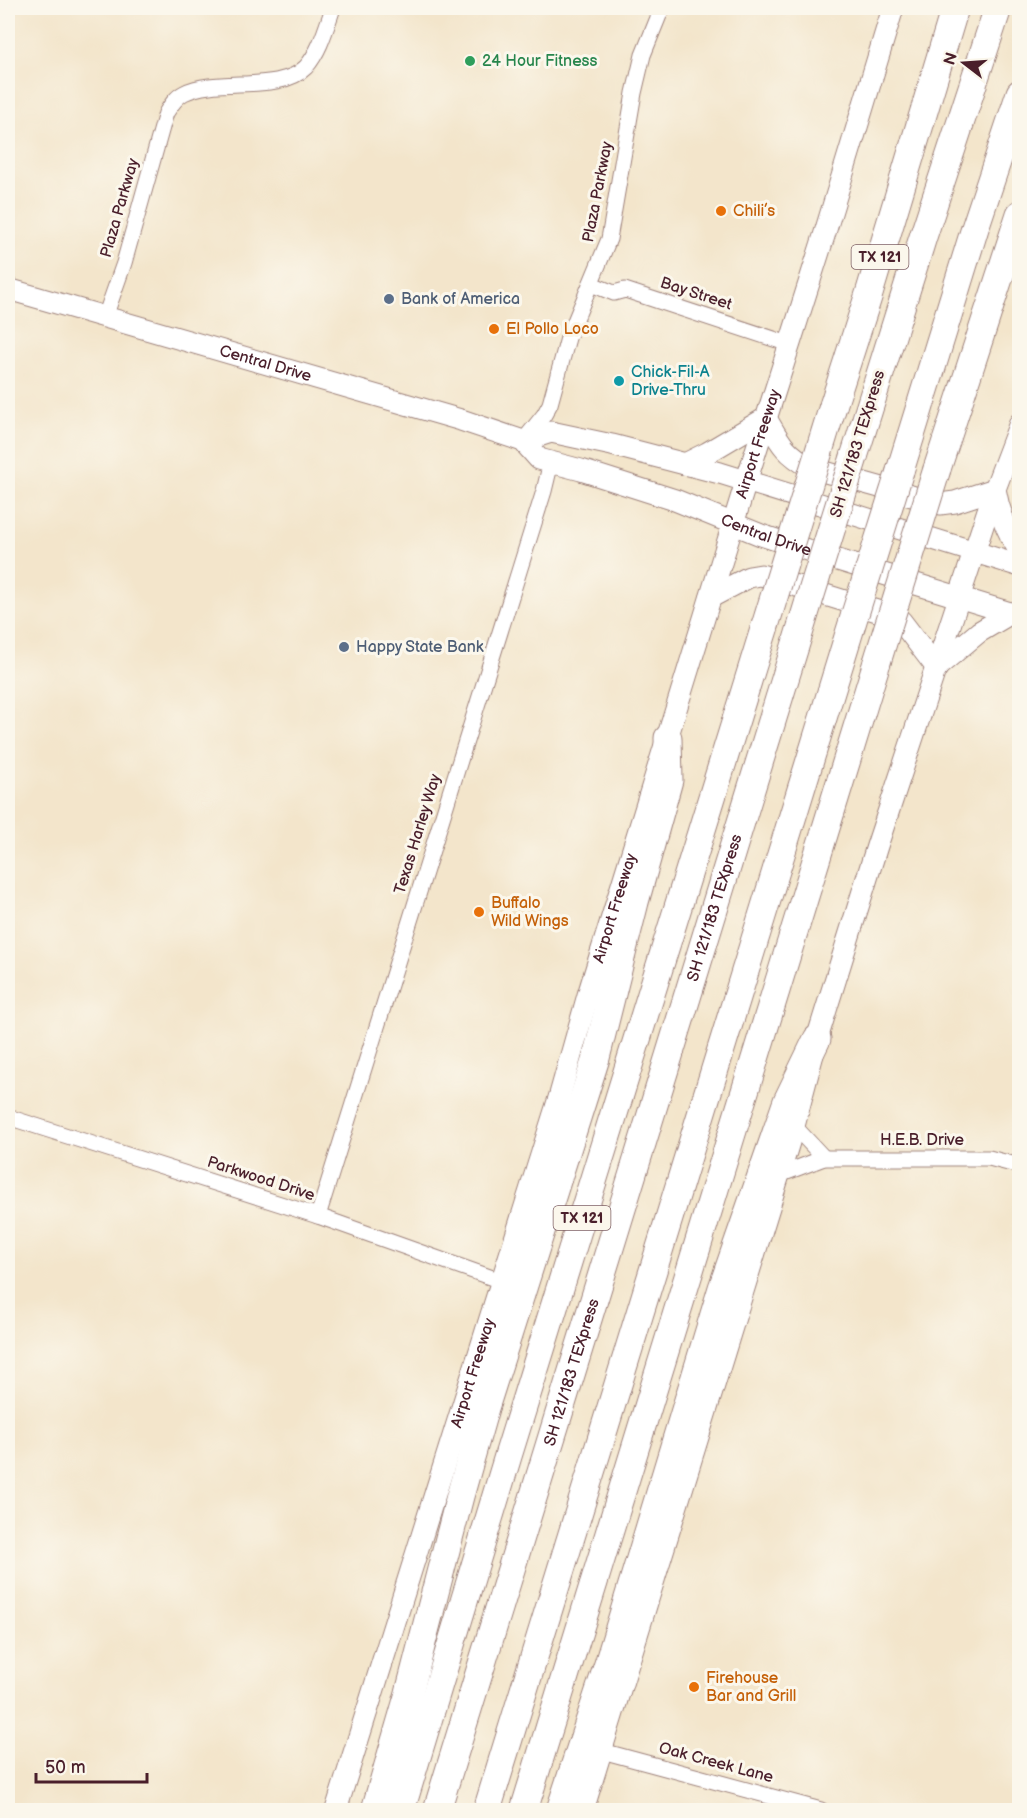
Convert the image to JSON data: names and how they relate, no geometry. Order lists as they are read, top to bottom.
{
  "streets": {
    "highway": ["TX 121", "SH 121/183 TEXpress"],
    "main road": ["Central Drive", "Airport Freeway"],
    "street": [
      "Plaza Parkway",
      "Bay Street",
      "Texas Harley Way",
      "H.E.B. Drive",
      "Parkwood Drive",
      "Oak Creek Lane"
    ]
  },
  "crossings": [
    ["Plaza Parkway", "Bay Street"],
    ["Plaza Parkway", "Central Drive"],
    ["Bay Street", "Airport Freeway"],
    ["Central Drive", "Airport Freeway"],
    ["Central Drive", "Texas Harley Way"],
    ["Airport Freeway", "Parkwood Drive"],
    ["Texas Harley Way", "Parkwood Drive"]
  ],
  "places": [
    "24 Hour Fitness",
    "Chili’s",
    "Bank of America",
    "El Pollo Loco",
    "Chick-Fil-A Drive-Thru",
    "Happy State Bank",
    "Buffalo Wild Wings",
    "Firehouse Bar and Grill"
  ],
  "scale_bar": "50 m",
  "north": "left"
}
